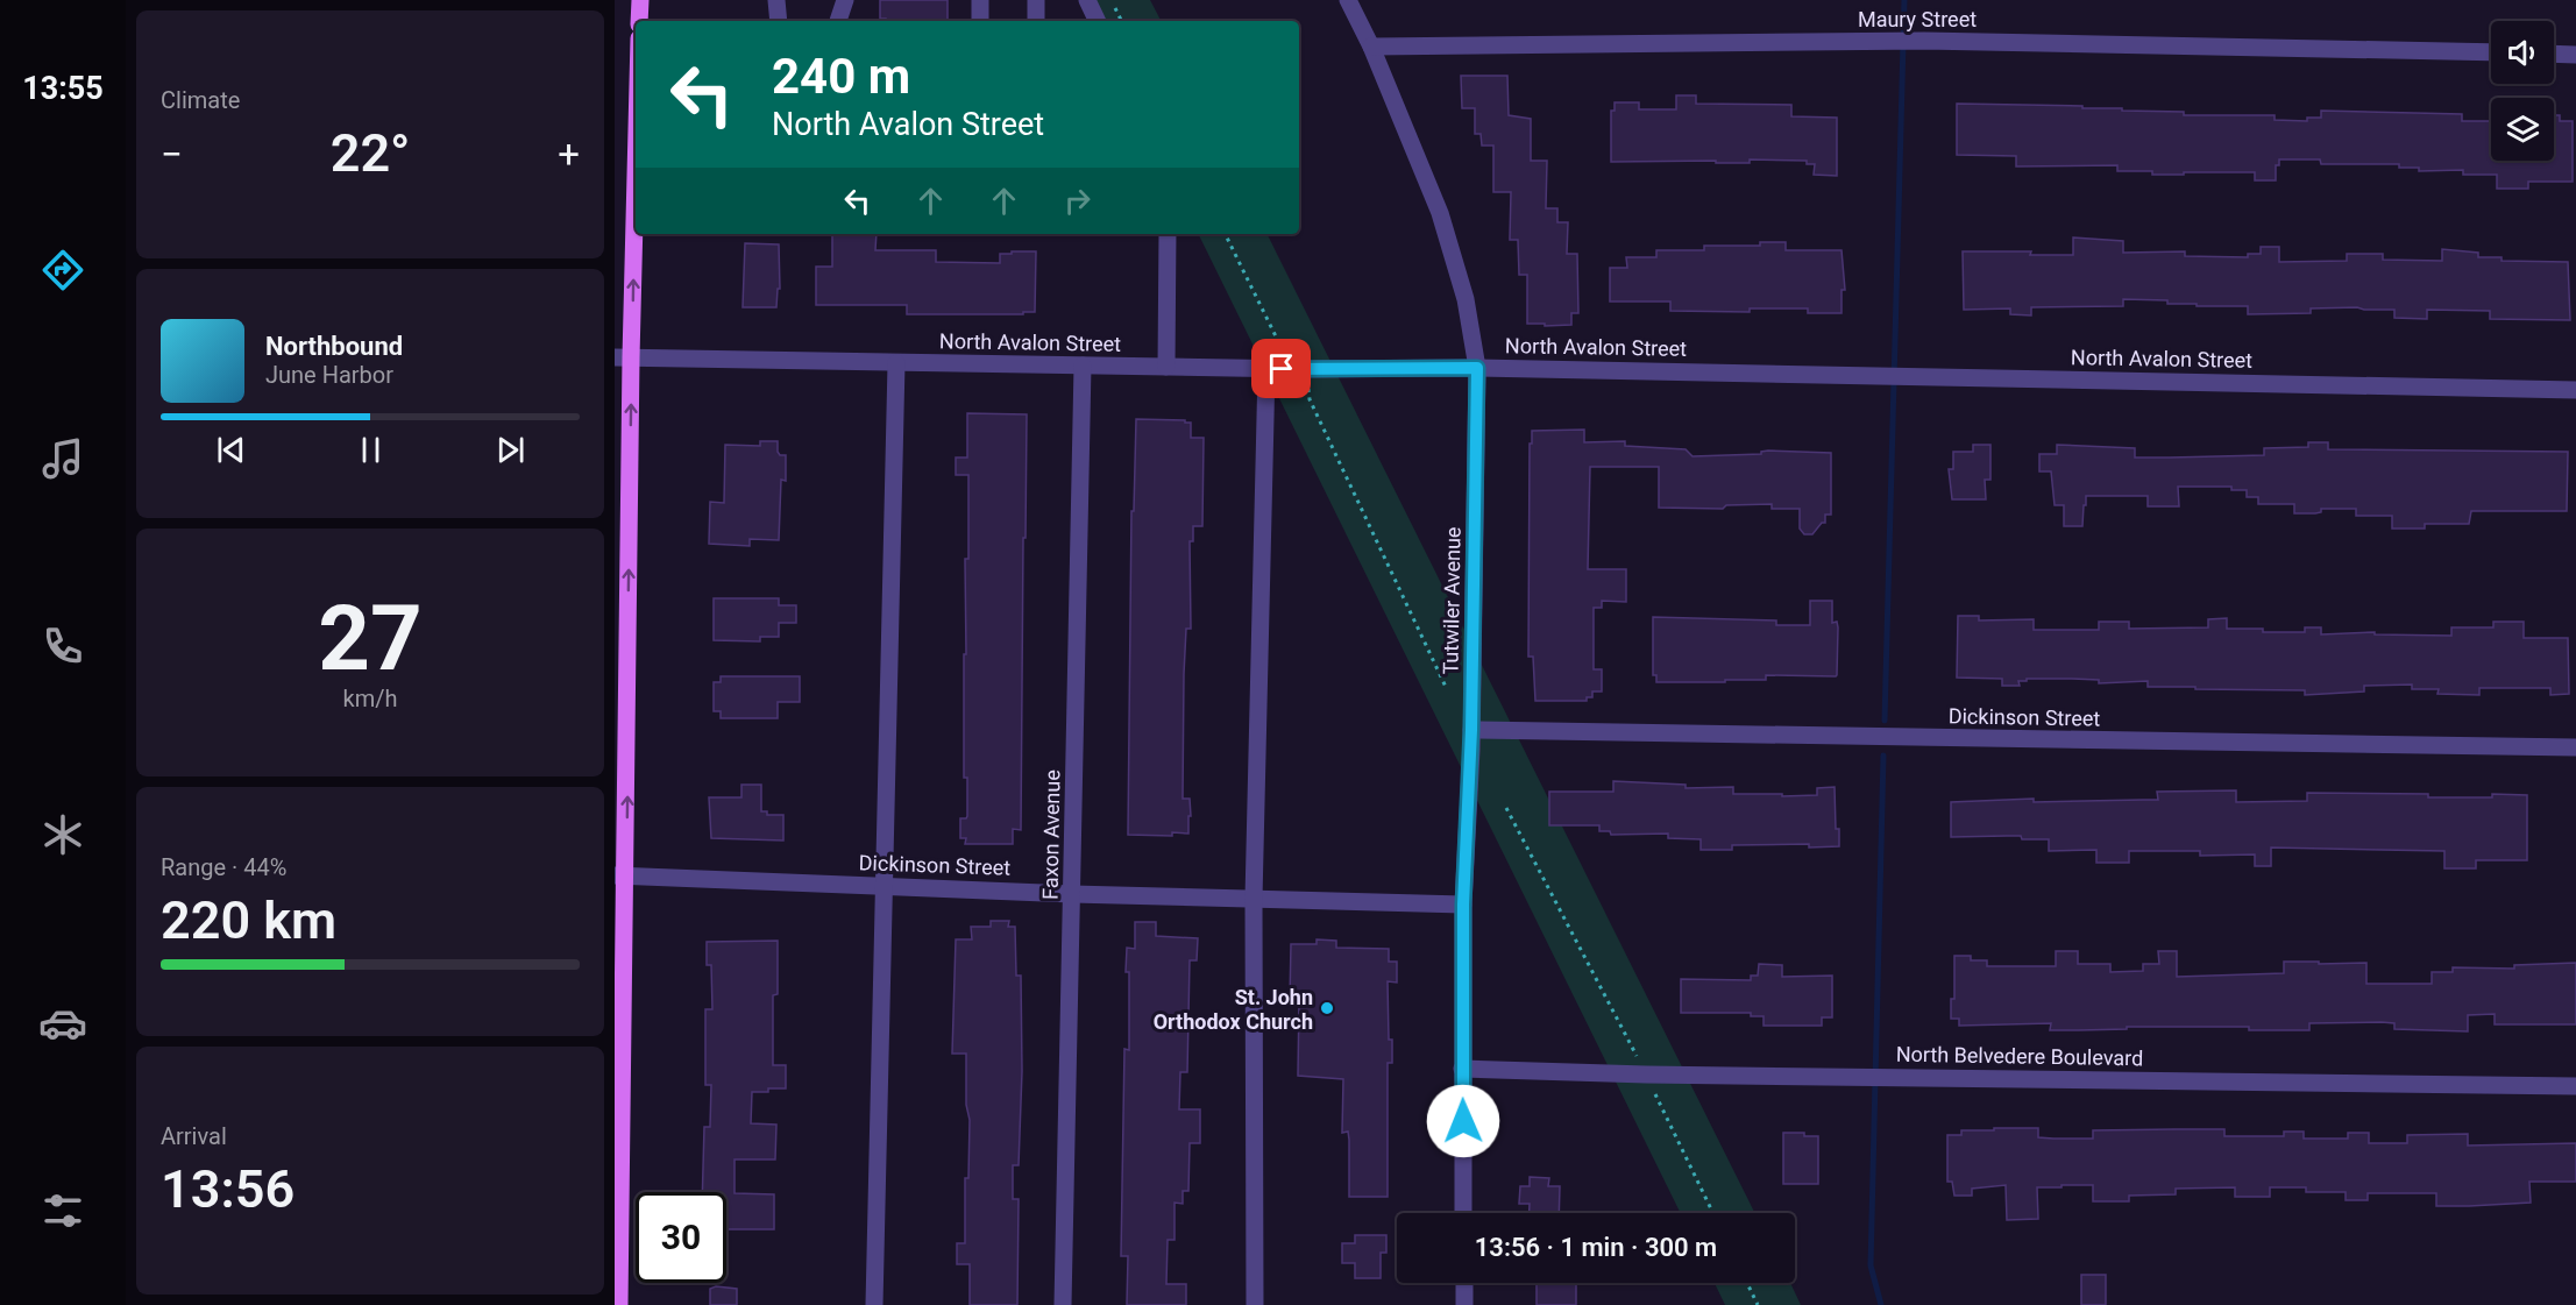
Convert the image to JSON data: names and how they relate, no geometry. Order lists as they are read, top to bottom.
{
  "streets": {
    "street": [
      "Maury Street",
      "North Avalon Street",
      "Tutwiler Avenue",
      "Dickinson Street",
      "Faxon Avenue",
      "North Belvedere Boulevard"
    ]
  },
  "crossings": [
    ["Maury Street", "Tutwiler Avenue"],
    ["North Avalon Street", "Tutwiler Avenue"],
    ["North Avalon Street", "Faxon Avenue"],
    ["Tutwiler Avenue", "Dickinson Street"],
    ["Tutwiler Avenue", "North Belvedere Boulevard"],
    ["Dickinson Street", "Faxon Avenue"]
  ],
  "places": ["St. John Orthodox Church"],
  "page": {
    "tabs": "13:55",
    "tile": [
      "Climate",
      ["27", "km/h"],
      ["Range · 44%", "220 km"],
      ["Arrival", "13:56"]
    ],
    "turn": ["240 m", "North Avalon Street"],
    "heat": ["−", "22°", "+"],
    "song": ["Northbound", "June Harbor"],
    "limit": "30",
    "trip": "13:56 · 1 min · 300 m"
  }
}
